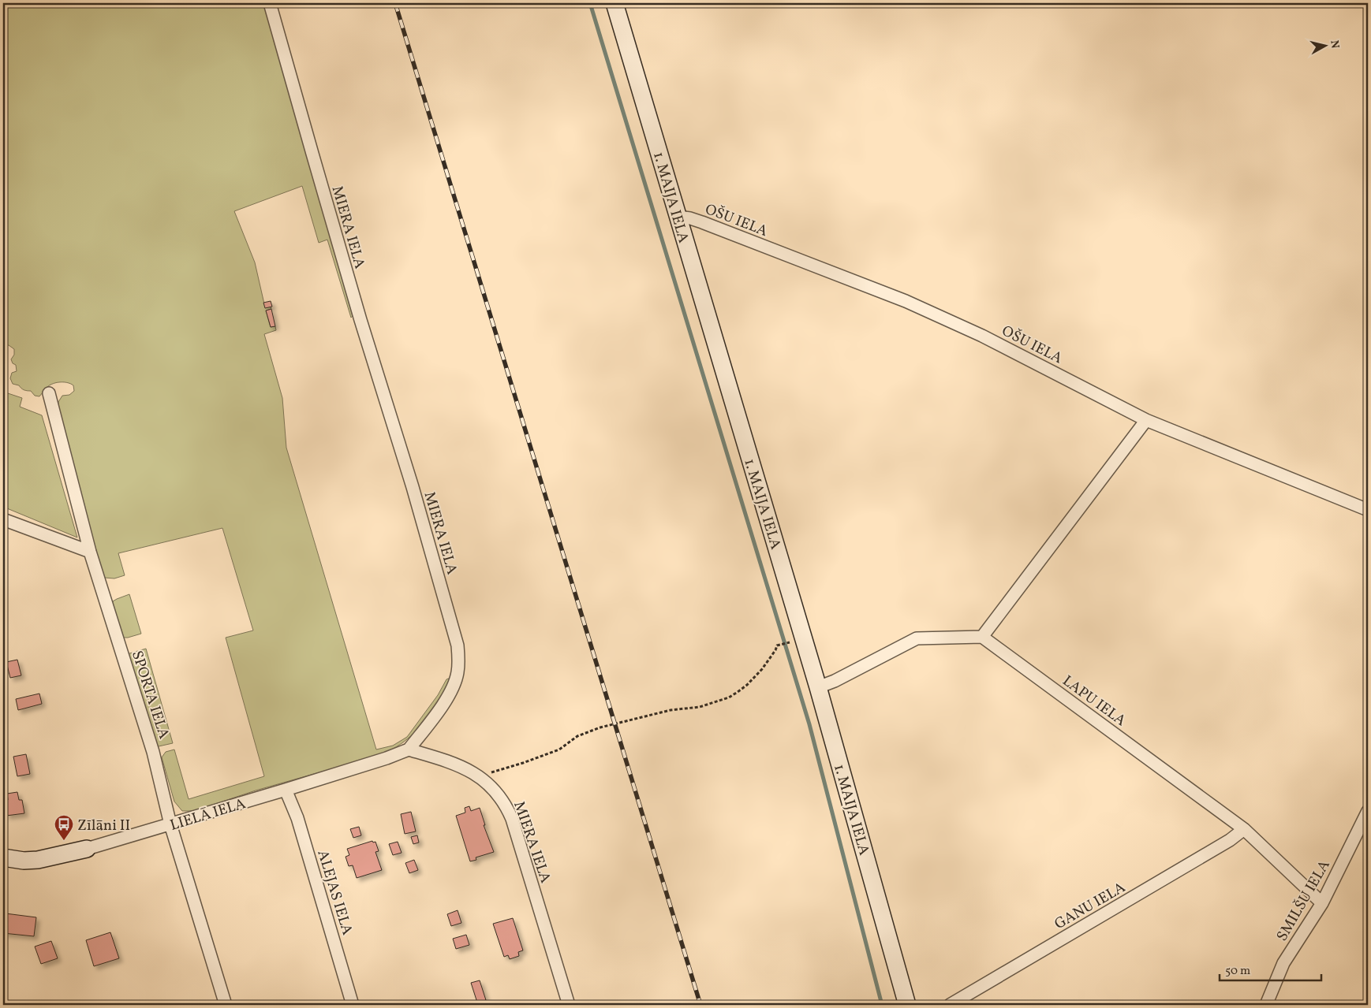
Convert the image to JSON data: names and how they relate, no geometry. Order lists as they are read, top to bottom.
{
  "streets": {
    "street": [
      "1. MAIJA IELA",
      "OŠU IELA",
      "MIERA IELA",
      "SPORTA IELA",
      "LAPU IELA",
      "LIELĀ IELA",
      "ALEJAS IELA",
      "SMILŠU IELA",
      "GANU IELA"
    ]
  },
  "crossings": [
    ["1. MAIJA IELA", "OŠU IELA"],
    ["MIERA IELA", "LIELĀ IELA"],
    ["SPORTA IELA", "LIELĀ IELA"],
    ["LAPU IELA", "SMILŠU IELA"],
    ["LAPU IELA", "GANU IELA"],
    ["LIELĀ IELA", "ALEJAS IELA"]
  ],
  "places": {
    "bus stop": ["Zīlāni II"]
  },
  "scale_bar": "50 m",
  "north": "right"
}
